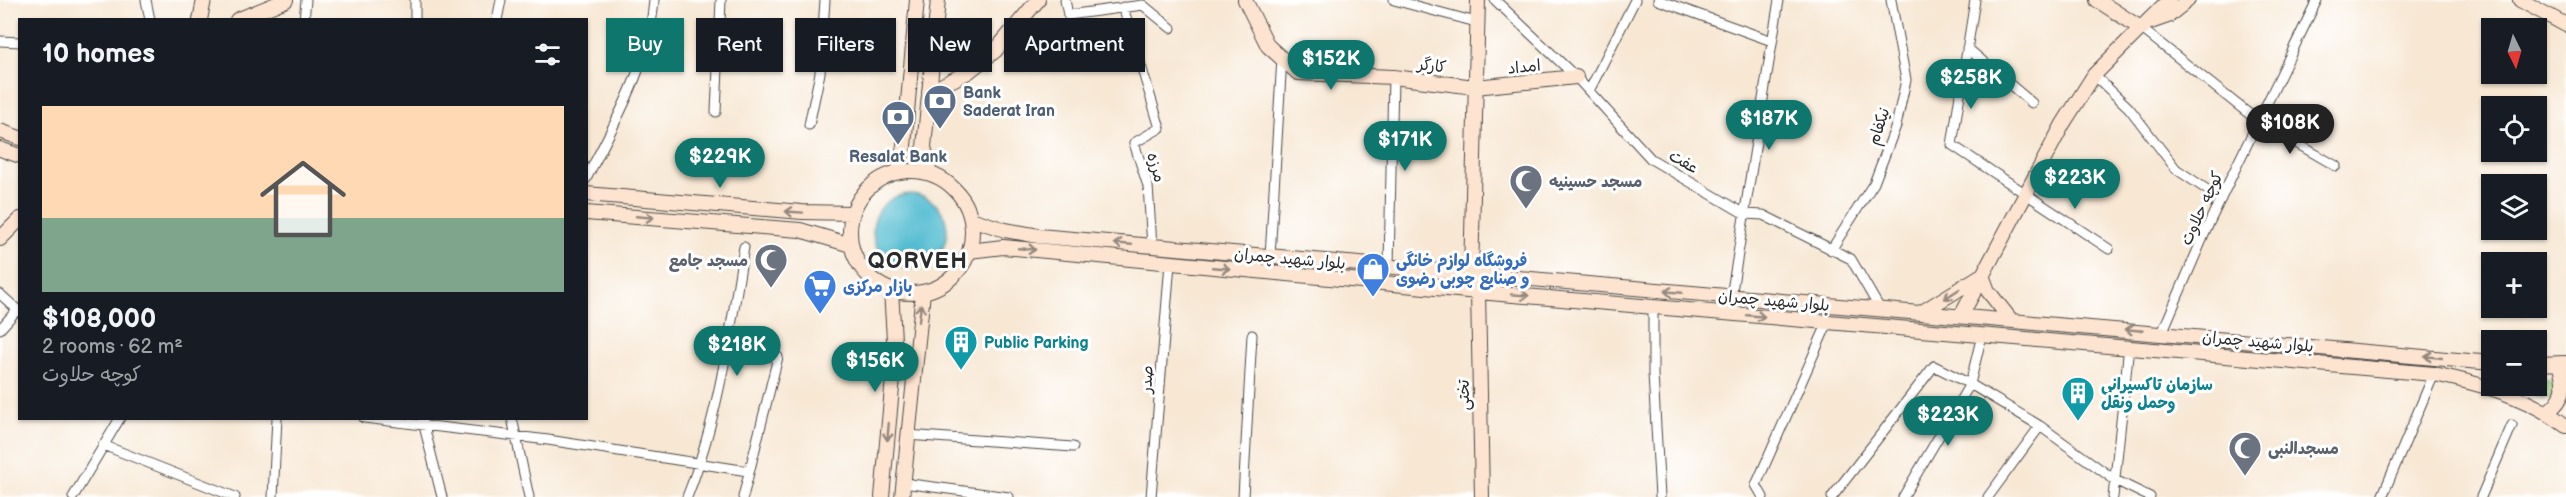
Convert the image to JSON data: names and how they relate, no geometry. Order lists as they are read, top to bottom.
{
  "streets": {
    "main road": [
      "کارگر",
      "امداد",
      "بلوار شهید چمران",
      "تختی"
    ],
    "street": [
      "نیکفام",
      "عفت",
      "مرزه",
      "کوچه حلاوت",
      "صدر"
    ]
  },
  "crossings": [
    ["کارگر", "امداد"],
    ["امداد", "عفت"],
    ["نیکفام", "عفت"],
    ["عفت", "بلوار شهید چمران"],
    ["مرزه", "بلوار شهید چمران"],
    ["کوچه حلاوت", "بلوار شهید چمران"],
    ["بلوار شهید چمران", "صدر"],
    ["بلوار شهید چمران", "تختی"]
  ],
  "districts": ["QORVEH"],
  "places": {
    "bank": ["Bank Saderat Iran", "Resalat Bank"],
    "mosque": ["مسجد حسینیه", "مسجد جامع", "مسجدالنبی"],
    "shop": ["فروشگاه لوازم خانگی و صنایع چوبی رضوی"],
    "supermarket": ["بازار مرکزی"],
    "building": ["Public Parking", "سازمان تاکسیرانی وحمل ونقل"]
  },
  "north": "bottom",
  "page": {
    "map_buttons": ["+", "−"],
    "chip": [
      "Buy",
      "Rent",
      "Filters",
      "New",
      "Apartment"
    ],
    "heading": "10 homes",
    "price": [
      "$152K",
      "$258K",
      "$187K",
      "$108K",
      "$171K",
      "$229K",
      "$223K",
      "$218K",
      "$156K",
      "$223K"
    ],
    "list": [
      {
        "name": "$108,000",
        "note": "2 rooms · 62 m² · کوچه حلاوت"
      }
    ]
  }
}
